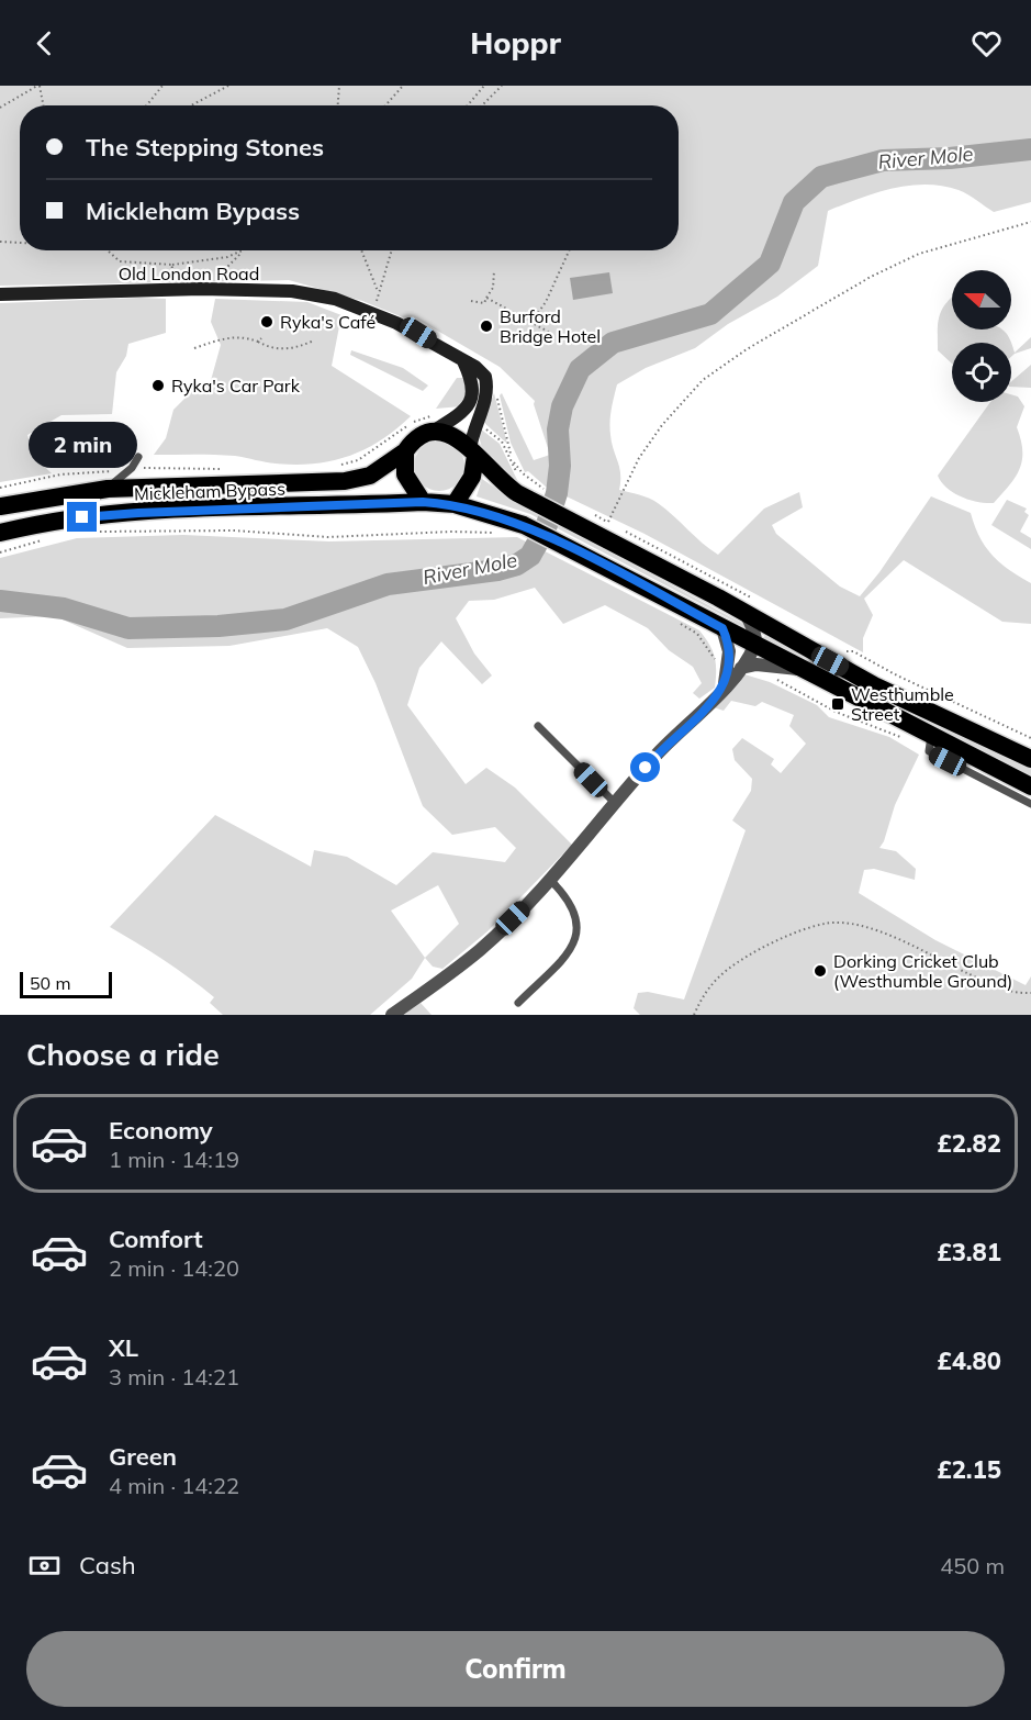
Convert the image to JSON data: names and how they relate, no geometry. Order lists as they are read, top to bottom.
{
  "streets": {
    "highway": ["Mickleham Bypass"],
    "main road": ["Old London Road"]
  },
  "water": ["River Mole"],
  "places": {
    "other": [
      "Ryka's Café",
      "Burford Bridge Hotel",
      "Ryka's Car Park",
      "Dorking Cricket Club (Westhumble Ground)"
    ],
    "transit": ["Westhumble Street"]
  },
  "scale_bar": "50 m",
  "north": "left",
  "page": {
    "header": "Hoppr",
    "banner": ["The Stepping Stones", "Mickleham Bypass"],
    "bubble": "2 min",
    "scale": "50 m",
    "heading": "Choose a ride",
    "list": [
      {
        "name": "Economy",
        "note": "1 min · 14:19",
        "value": "£2.82"
      },
      {
        "name": "Comfort",
        "note": "2 min · 14:20",
        "value": "£3.81"
      },
      {
        "name": "XL",
        "note": "3 min · 14:21",
        "value": "£4.80"
      },
      {
        "name": "Green",
        "note": "4 min · 14:22",
        "value": "£2.15"
      }
    ],
    "pay": ["Cash", "450 m"],
    "buttons": "Confirm"
  }
}
